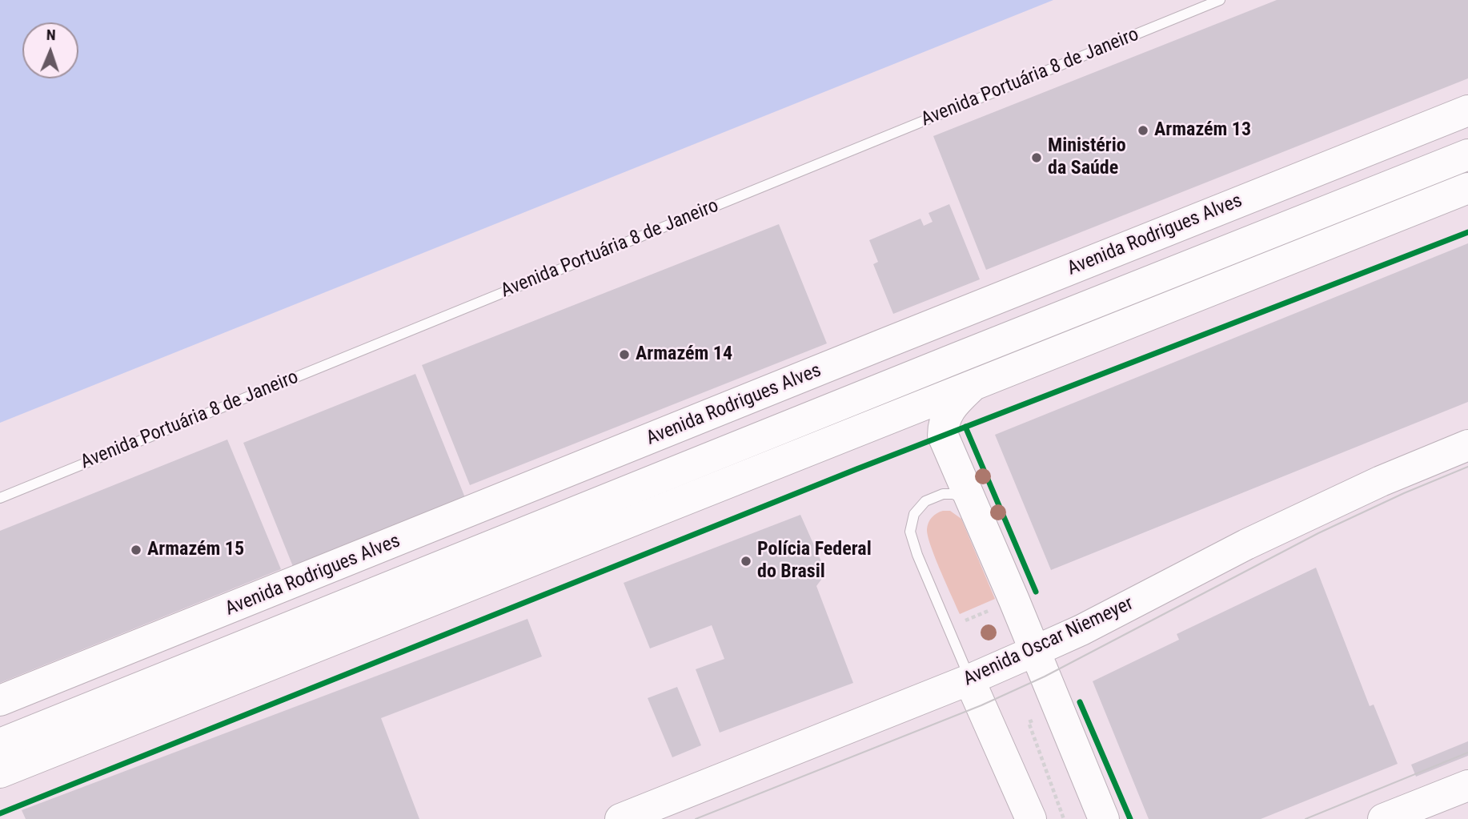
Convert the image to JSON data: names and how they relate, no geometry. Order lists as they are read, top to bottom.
{
  "streets": {
    "main road": ["Avenida Rodrigues Alves", "Avenida Oscar Niemeyer"],
    "lane": ["Avenida Portuária 8 de Janeiro"]
  },
  "places": [
    "Armazém 13",
    "Ministério da Saúde",
    "Armazém 14",
    "Armazém 15",
    "Polícia Federal do Brasil"
  ],
  "north": "top"
}
